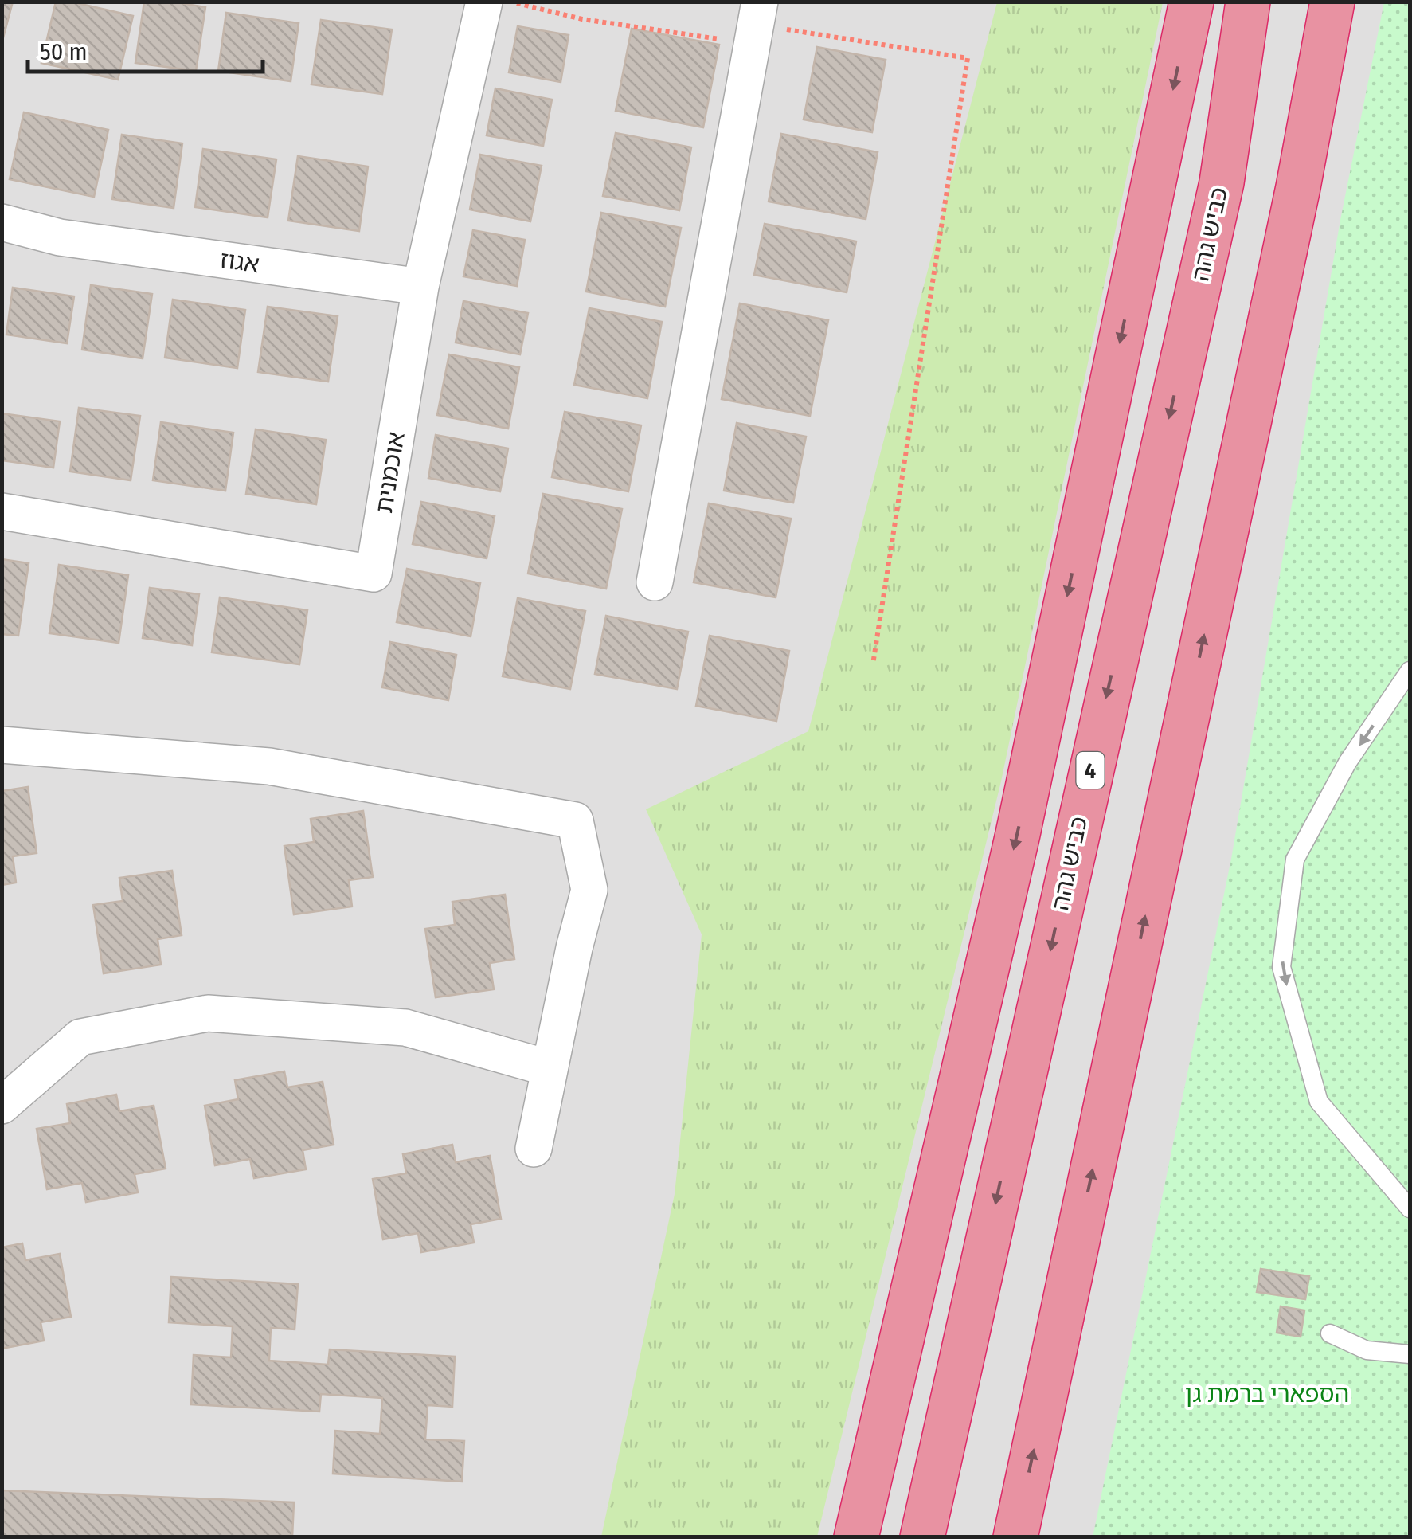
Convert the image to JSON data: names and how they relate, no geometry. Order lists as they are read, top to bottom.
{
  "streets": {
    "highway": ["כביש גהה", "4"],
    "street": ["אגוז", "אוכמנית"]
  },
  "crossings": [
    ["אגוז", "אוכמנית"]
  ],
  "parks": ["הספארי ברמת גן"],
  "scale_bar": "50 m"
}
